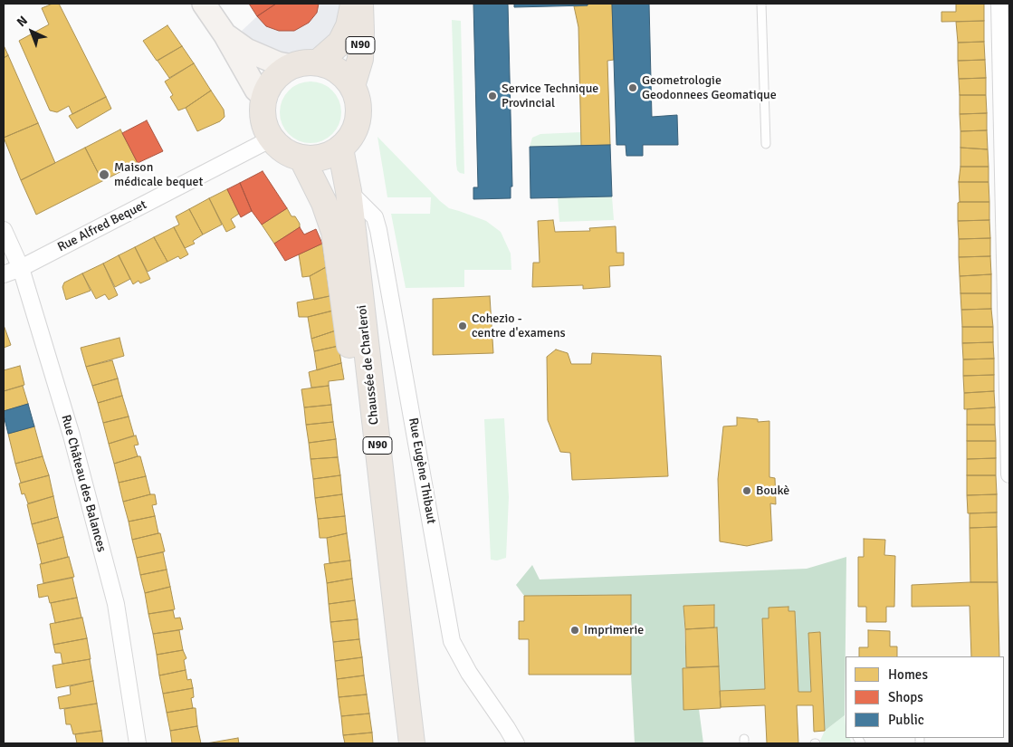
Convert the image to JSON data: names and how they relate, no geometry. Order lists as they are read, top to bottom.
{
  "streets": {
    "main road": ["N90", "Chaussée de Charleroi"],
    "street": ["Rue Alfred Bequet", "Rue Eugène Thibaut", "Rue Château des Balances"]
  },
  "crossings": [
    ["N90", "Rue Alfred Bequet"],
    ["N90", "Chaussée de Charleroi"],
    ["Rue Alfred Bequet", "Chaussée de Charleroi"],
    ["Rue Alfred Bequet", "Rue Château des Balances"],
    ["Chaussée de Charleroi", "Rue Eugène Thibaut"]
  ],
  "places": [
    "Geometrologie Geodonnees Geomatique",
    "Service Technique Provincial",
    "Maison médicale bequet",
    "Cohezio - centre d'examens",
    "Boukè",
    "Imprimerie"
  ],
  "legend": ["Homes", "Shops", "Public"],
  "north": "top left"
}
